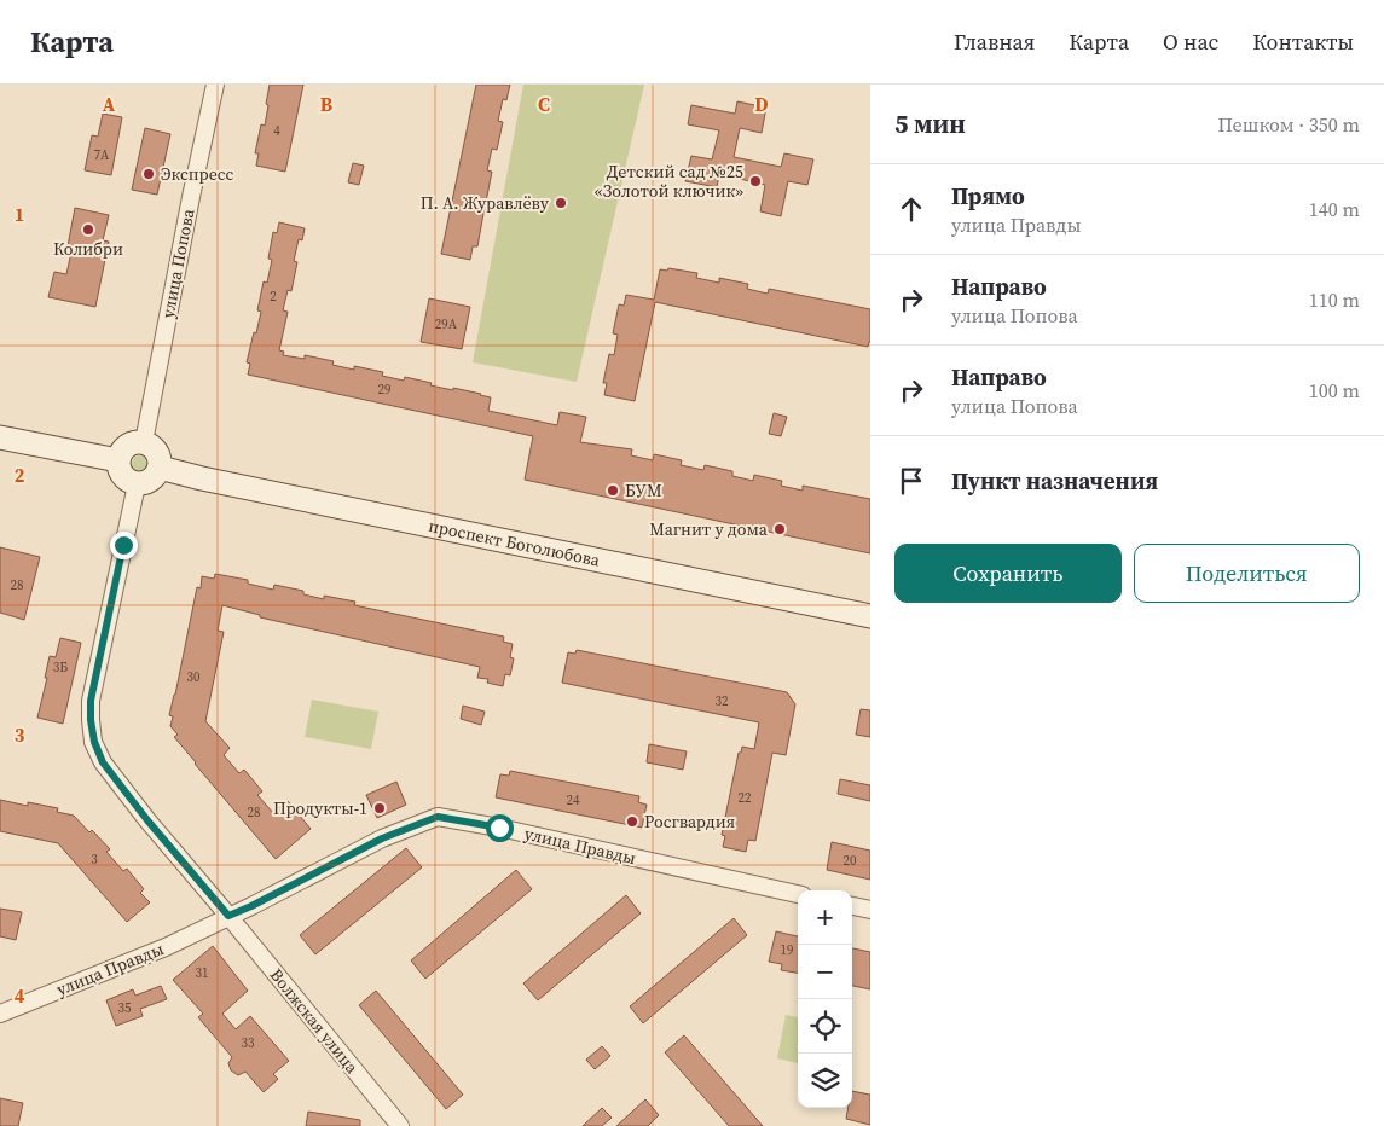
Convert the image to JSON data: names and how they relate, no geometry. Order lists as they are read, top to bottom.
{
  "streets": {
    "main road": ["проспект Боголюбова"],
    "street": ["улица Попова", "улица Правды", "Волжская улица"]
  },
  "crossings": [
    ["улица Попова", "проспект Боголюбова"],
    ["улица Правды", "Волжская улица"]
  ],
  "places": [
    "Экспресс",
    "Детский сад №25 «Золотой ключик»",
    "П. А. Журавлёву",
    "Колибри",
    "БУМ",
    "Магнит у дома",
    "Продукты-1",
    "Росгвардия"
  ],
  "house_numbers": [
    "4",
    "7А",
    "2",
    "29А",
    "29",
    "28",
    "3Б",
    "30",
    "32",
    "22",
    "24",
    "28",
    "3",
    "20",
    "19",
    "31",
    "35",
    "33"
  ],
  "page": {
    "header": "Карта",
    "nav": [
      "Главная",
      "Карта",
      "О нас",
      "Контакты"
    ],
    "heading": ["5 мин", "Пешком · 350 m"],
    "list": [
      ["Прямо", "улица Правды", "140 m"],
      ["Направо", "улица Попова", "110 m"],
      ["Направо", "улица Попова", "100 m"],
      "Пункт назначения"
    ],
    "buttons": ["Сохранить", "Поделиться"],
    "map_buttons": ["+", "−"]
  },
  "grid": {
    "columns": [
      "A",
      "B",
      "C",
      "D"
    ],
    "rows": [
      "1",
      "2",
      "3",
      "4"
    ]
  }
}
